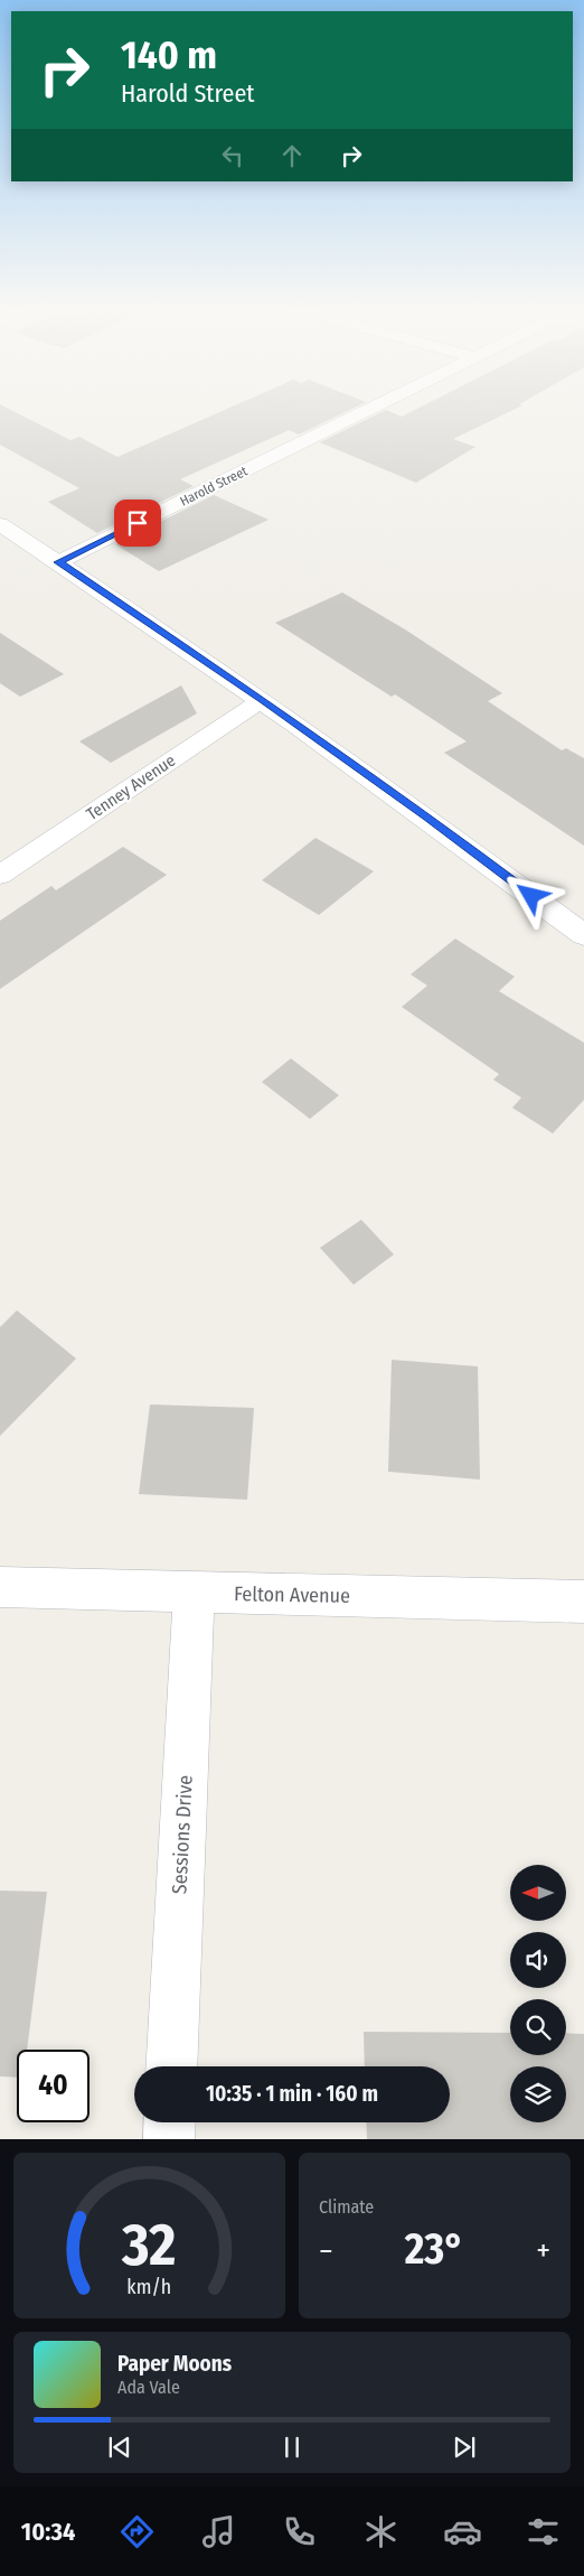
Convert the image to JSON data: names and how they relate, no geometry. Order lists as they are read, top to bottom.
{
  "streets": {
    "street": [
      "Harold Street",
      "Tenney Avenue",
      "Felton Avenue",
      "Sessions Drive"
    ]
  },
  "crossings": [
    ["Felton Avenue", "Sessions Drive"]
  ],
  "north": "left",
  "page": {
    "turn": ["140 m", "Harold Street"],
    "limit": "40",
    "trip": "10:35 · 1 min · 160 m",
    "tile": "Climate",
    "heat": ["−", "23°", "+"],
    "song": ["Paper Moons", "Ada Vale"],
    "tabs": "10:34",
    "gauge": ["32", "km/h"]
  }
}
